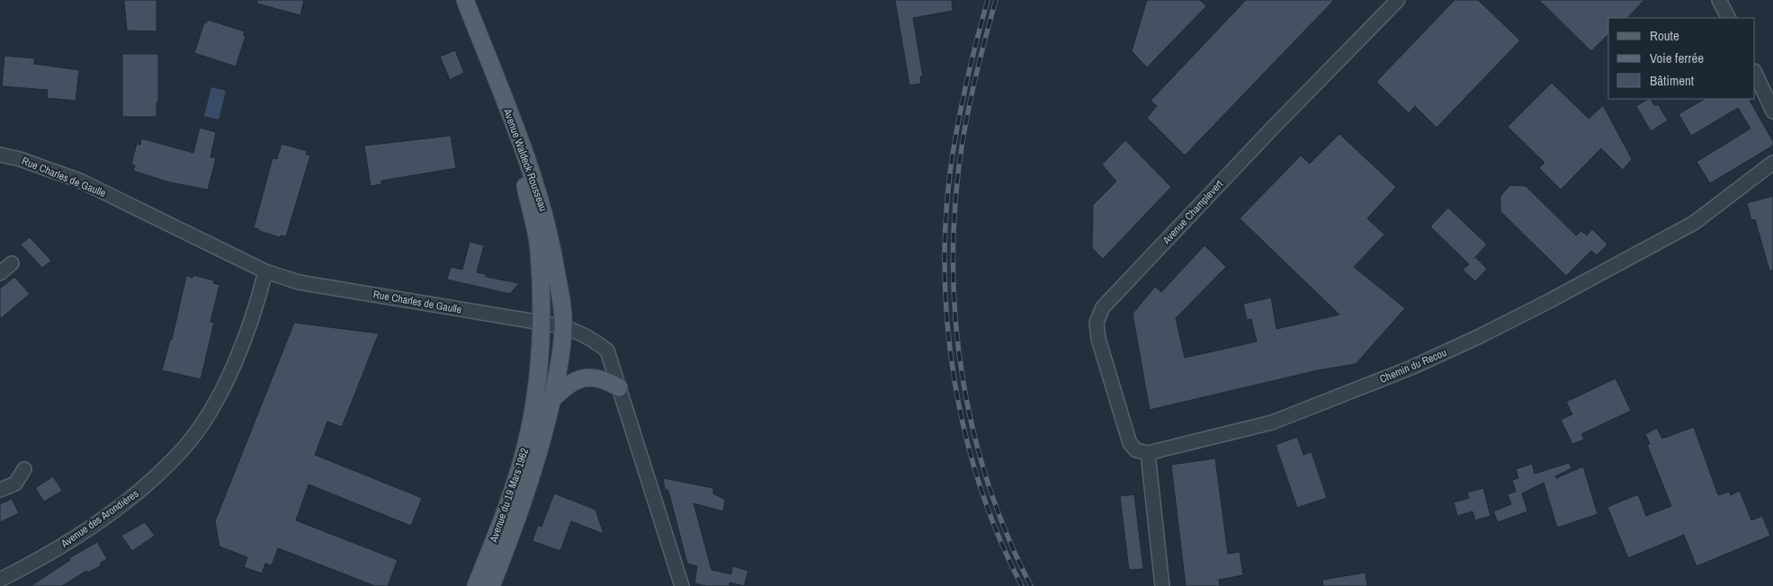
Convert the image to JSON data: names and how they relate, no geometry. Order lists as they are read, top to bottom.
{
  "streets": {
    "main road": ["Avenue Waldeck Rousseau", "Avenue du 19 Mars 1962"],
    "street": [
      "Rue Charles de Gaulle",
      "Avenue Champlevert",
      "Chemin du Recou",
      "Avenue des Arondières"
    ]
  },
  "crossings": [
    ["Avenue Waldeck Rousseau", "Rue Charles de Gaulle"],
    ["Avenue Waldeck Rousseau", "Avenue du 19 Mars 1962"],
    ["Rue Charles de Gaulle", "Avenue du 19 Mars 1962"],
    ["Rue Charles de Gaulle", "Avenue des Arondières"],
    ["Avenue Champlevert", "Chemin du Recou"]
  ],
  "legend": ["Route", "Voie ferrée", "Bâtiment"]
}
